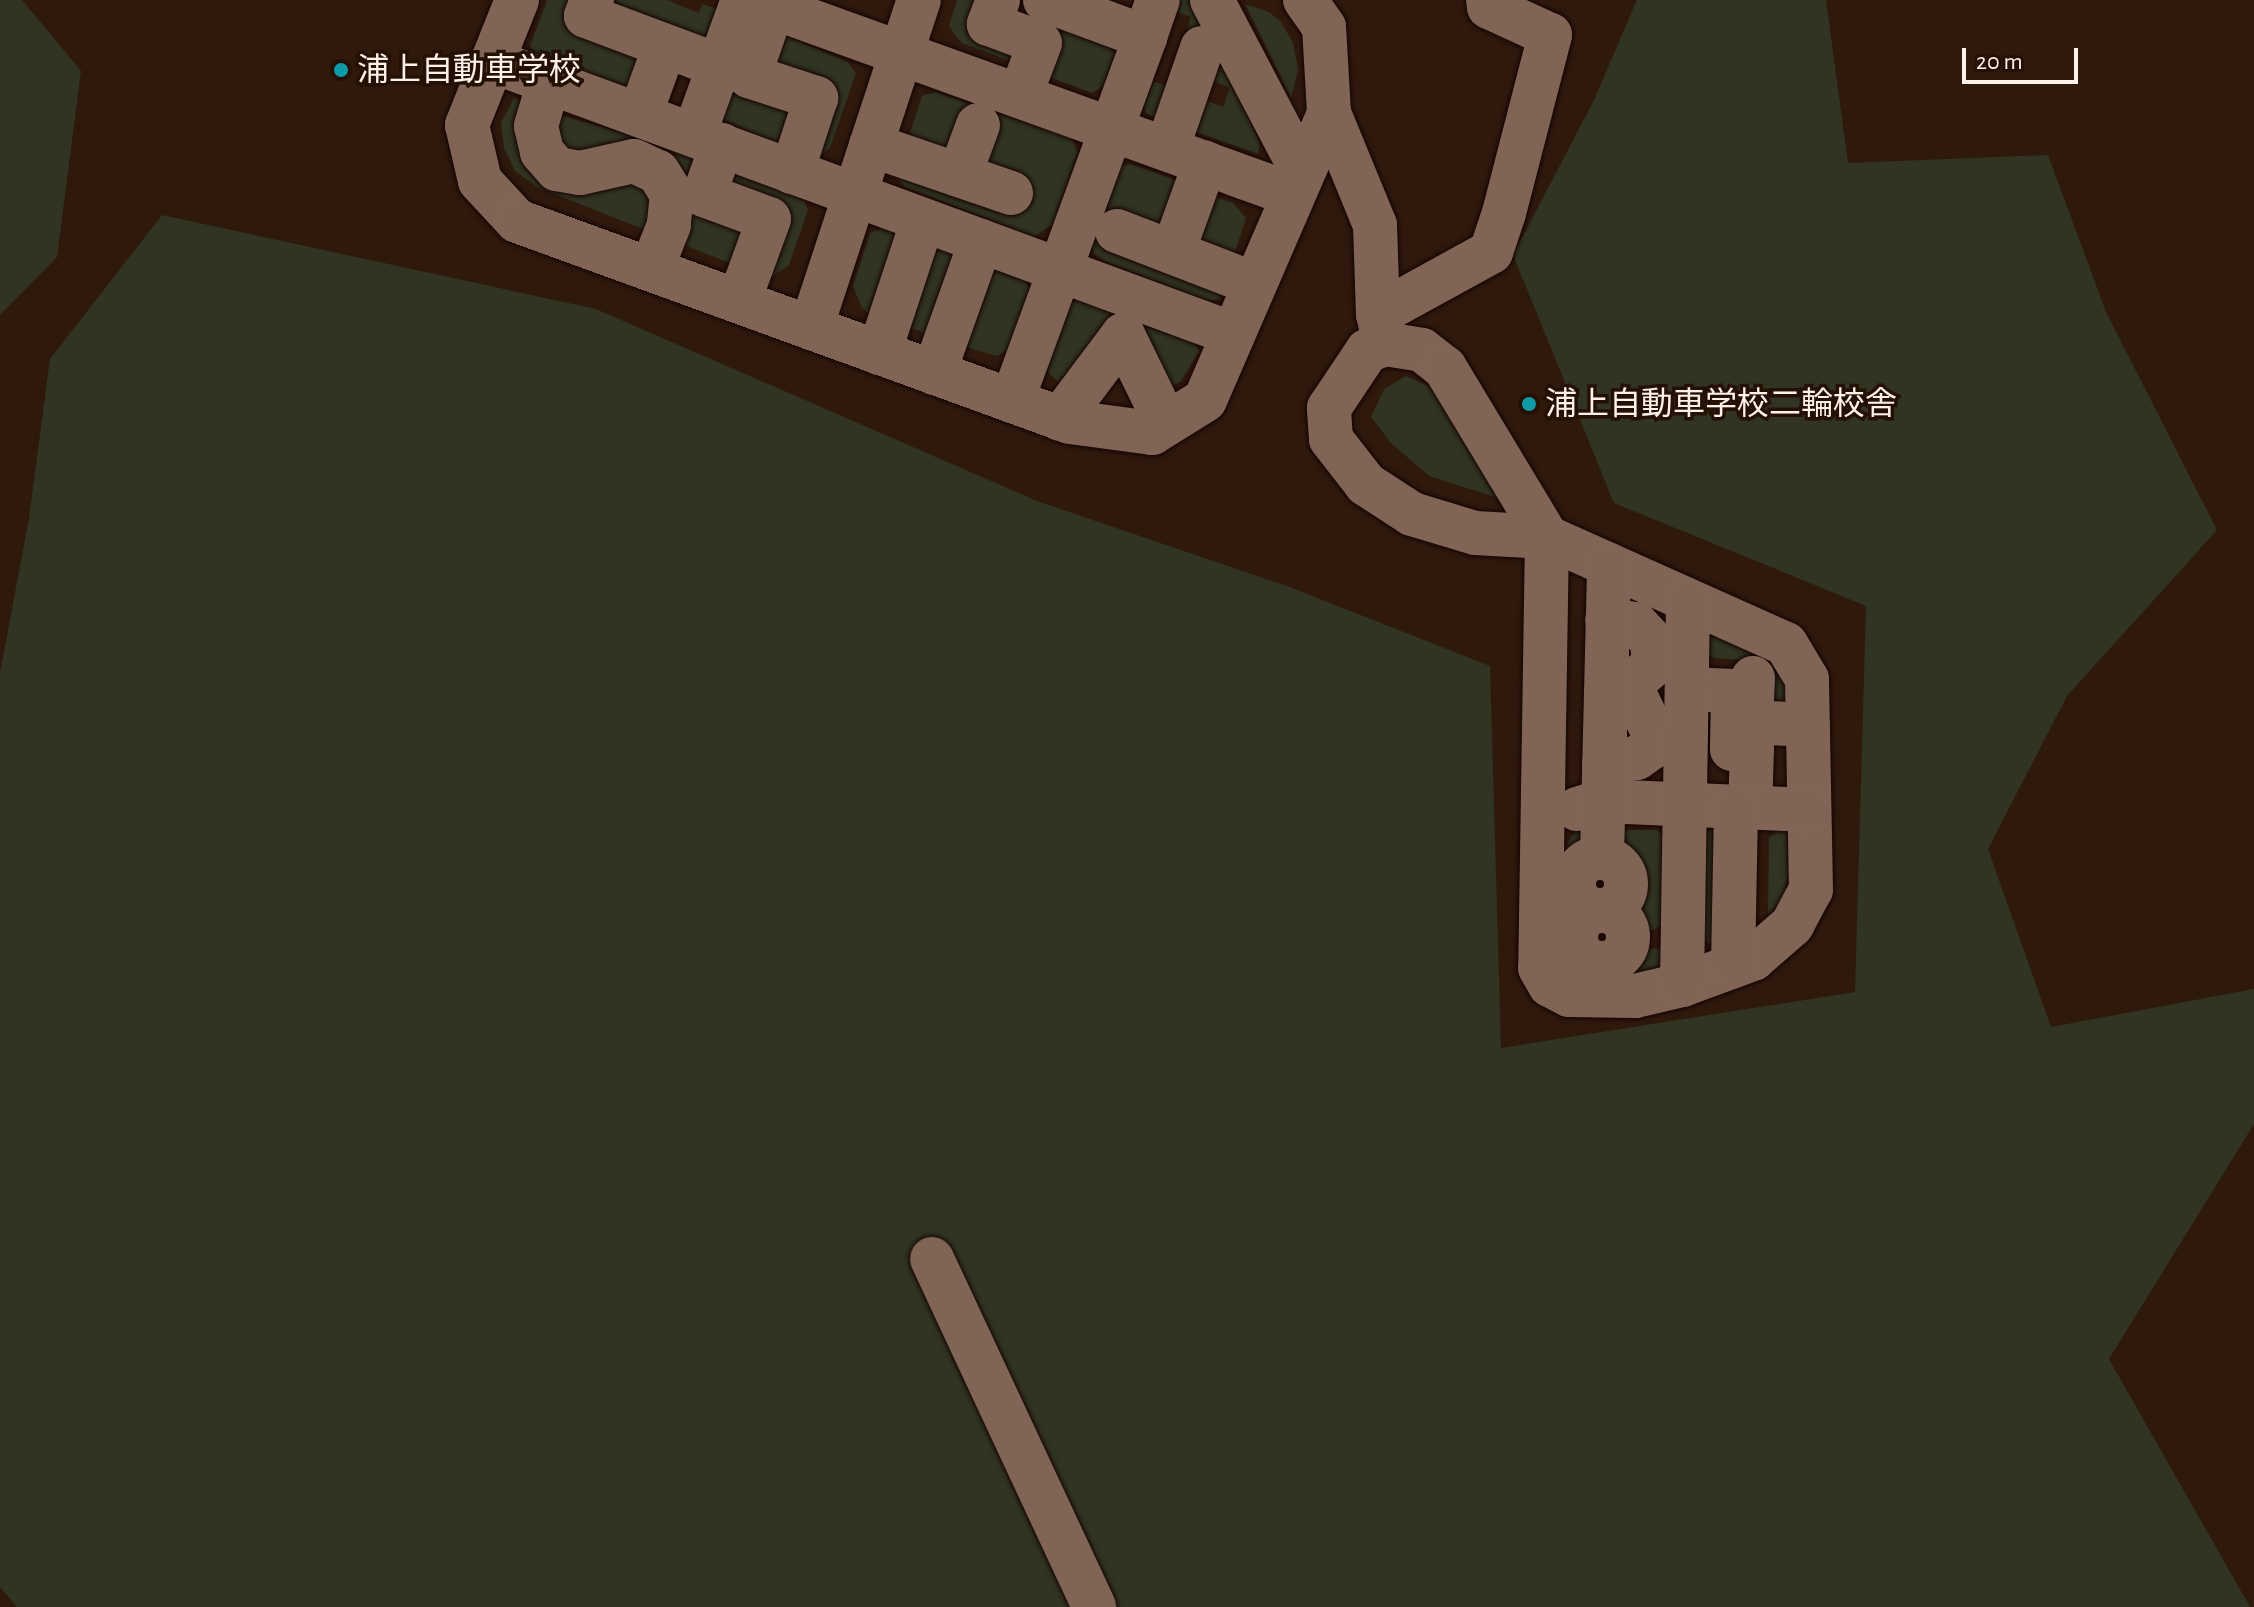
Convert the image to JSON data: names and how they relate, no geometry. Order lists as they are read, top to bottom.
{
  "places": ["浦上自動車学校", "浦上自動車学校二輪校舎"],
  "scale_bar": "20 m"
}
